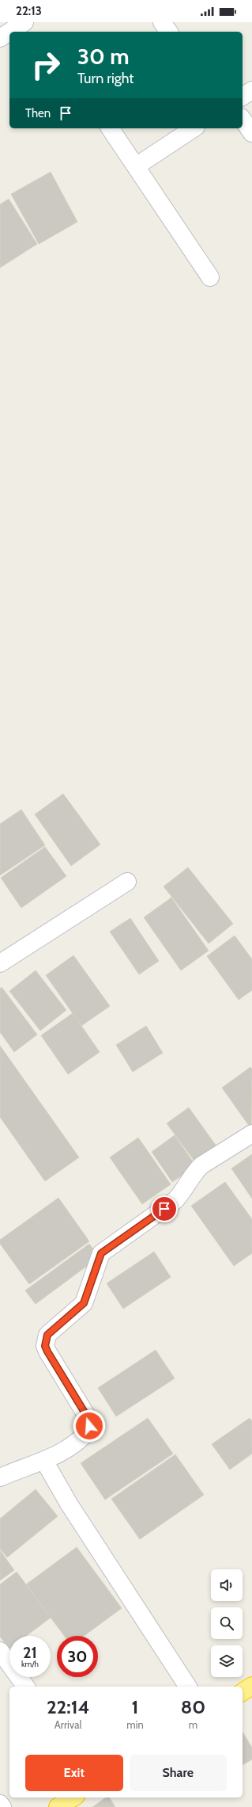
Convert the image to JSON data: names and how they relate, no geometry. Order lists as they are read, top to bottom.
{
  "page": {
    "status": "22:13",
    "turn": ["30 m", "Turn right"],
    "then": "Then",
    "speed": "21 km/h",
    "limit": "30",
    "eta": [
      "22:14",
      "Arrival",
      "1",
      "min",
      "80",
      "m"
    ],
    "buttons": ["Exit", "Share"]
  }
}
